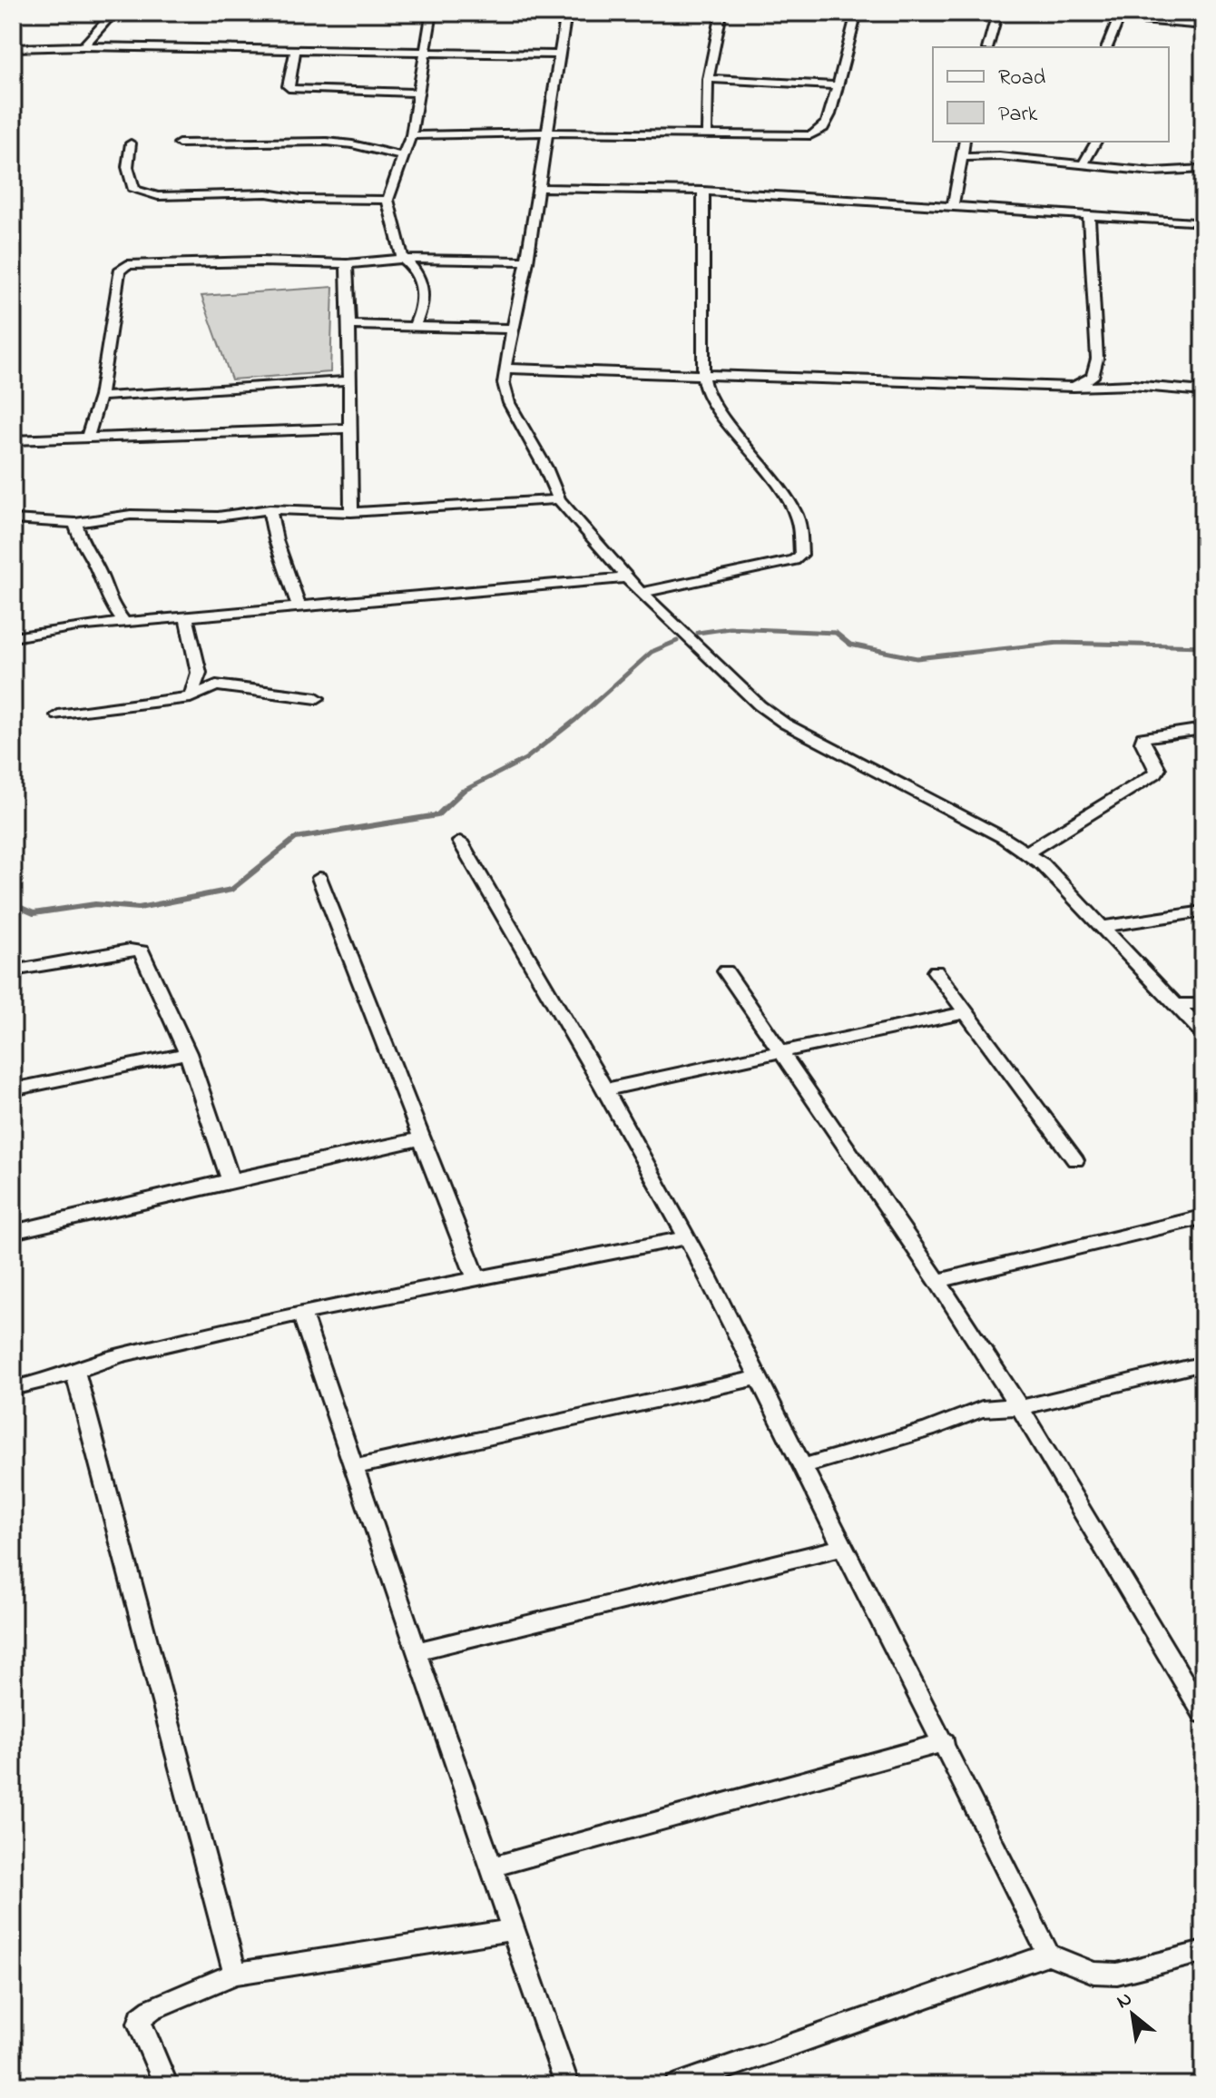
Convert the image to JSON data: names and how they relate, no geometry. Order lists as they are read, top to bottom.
{
  "legend": ["Road", "Park"],
  "north": "top left"
}
